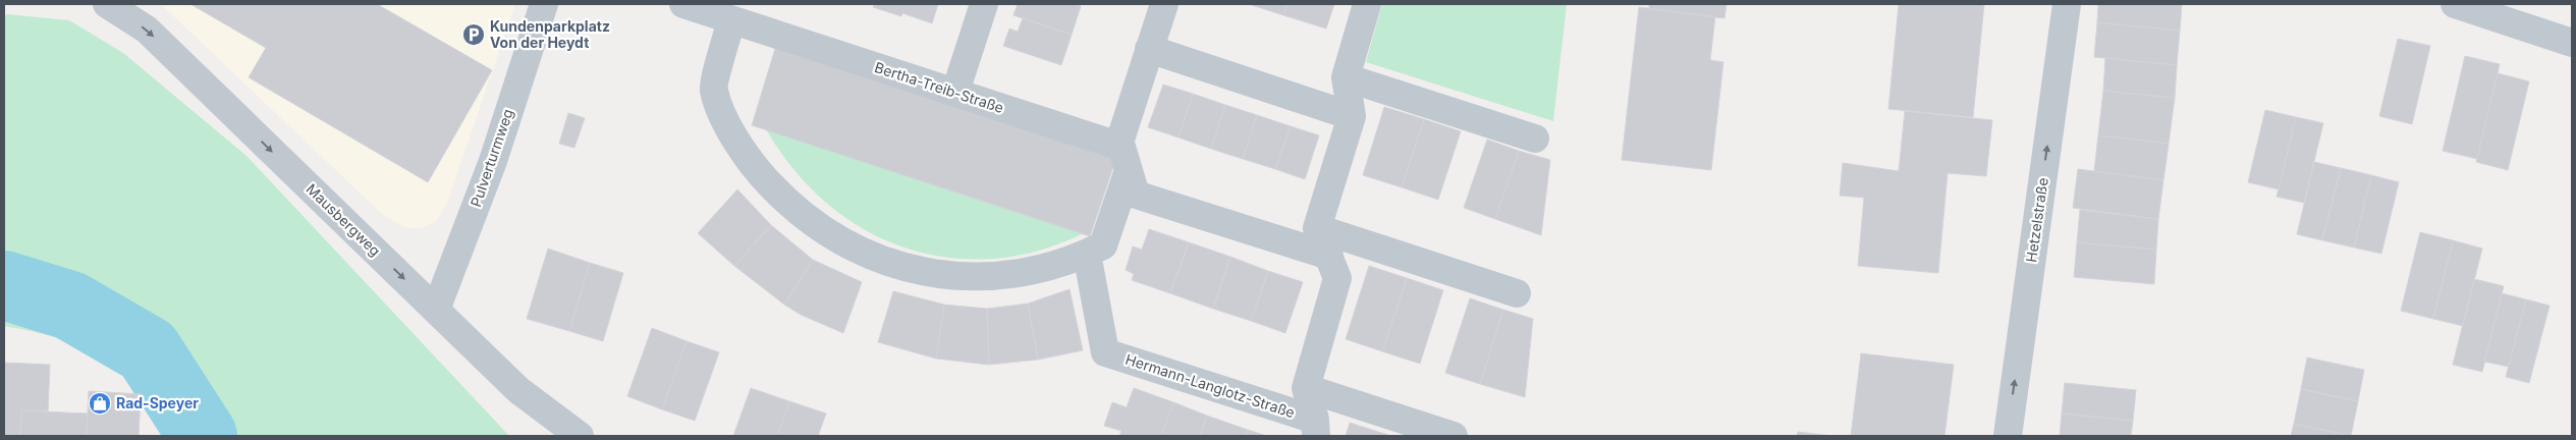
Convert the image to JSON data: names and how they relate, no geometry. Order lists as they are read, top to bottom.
{
  "streets": {
    "street": [
      "Bertha-Treib-Straße",
      "Pulverturmweg",
      "Mausbergweg",
      "Hetzelstraße",
      "Hermann-Langlotz-Straße"
    ]
  },
  "crossings": [
    ["Pulverturmweg", "Mausbergweg"]
  ],
  "one_way": ["Mausbergweg", "Hetzelstraße"],
  "places": {
    "parking": ["Kundenparkplatz Von der Heydt"],
    "shop": ["Rad-Speyer"]
  }
}
